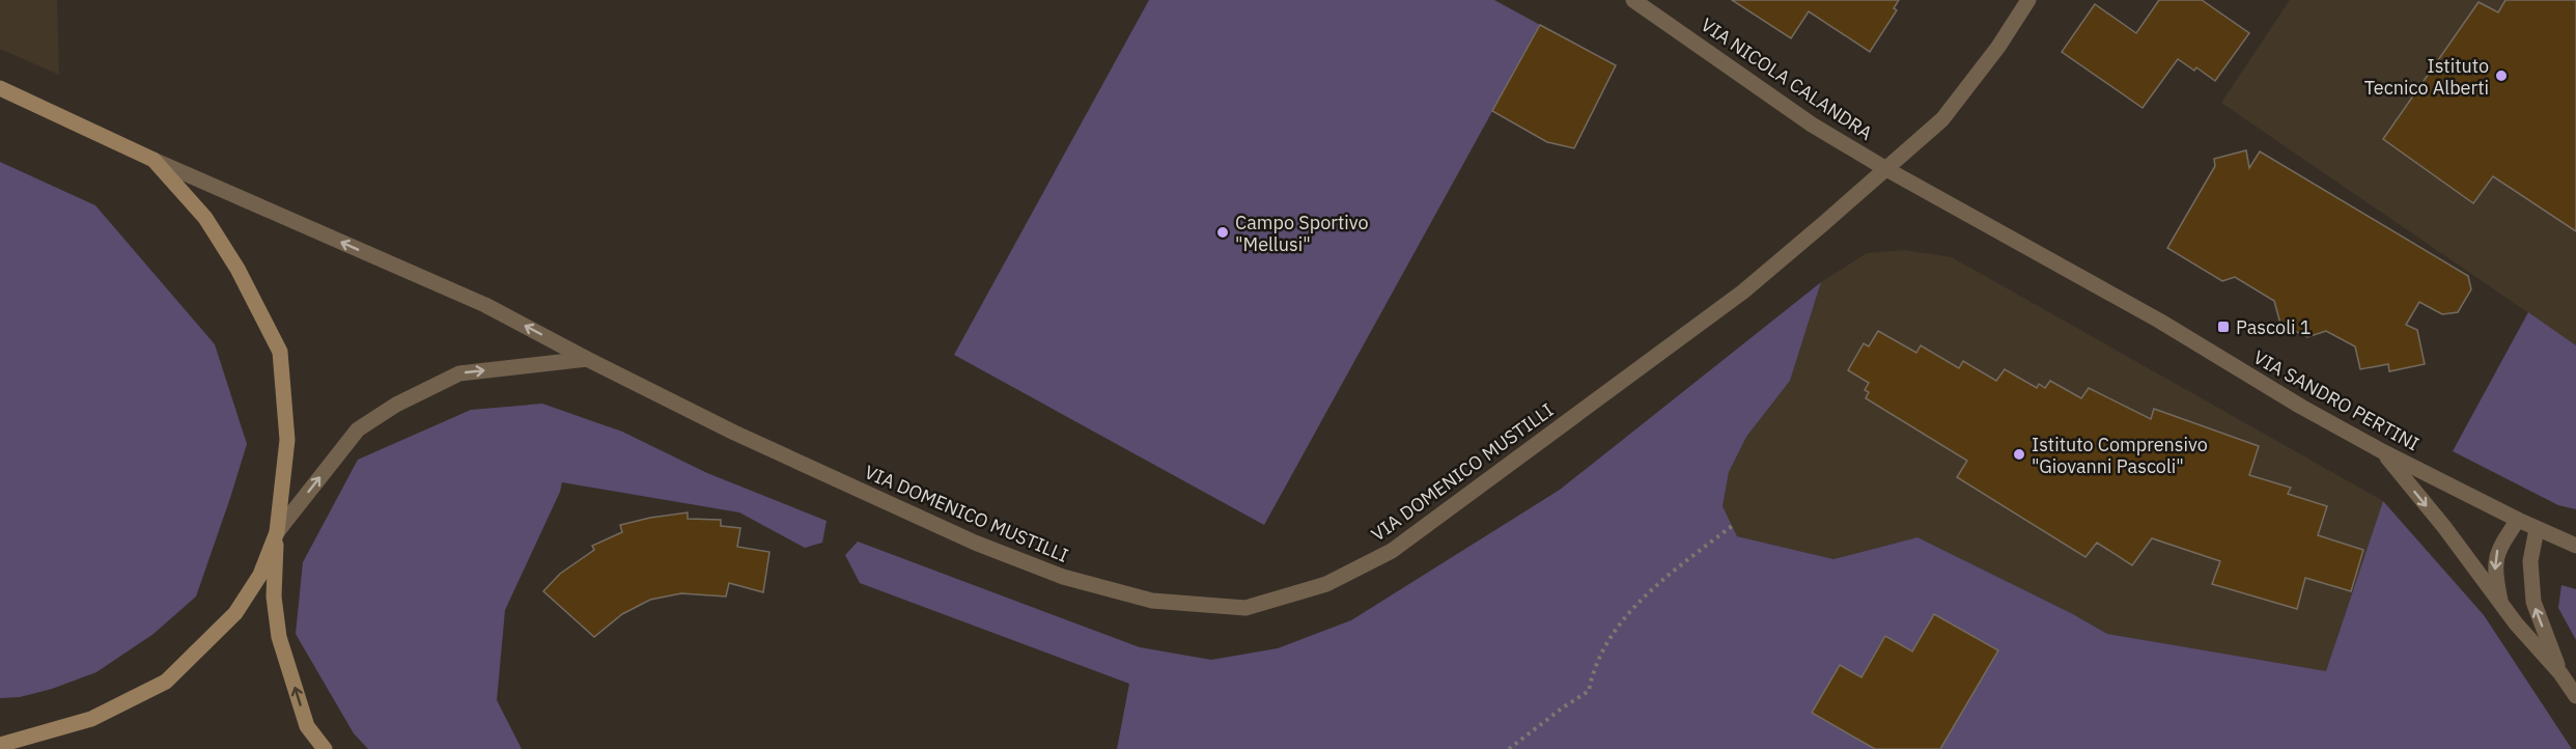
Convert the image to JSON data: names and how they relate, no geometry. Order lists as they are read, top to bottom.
{
  "streets": {
    "street": ["VIA NICOLA CALANDRA", "VIA SANDRO PERTINI", "VIA DOMENICO MUSTILLI"]
  },
  "crossings": [
    ["VIA NICOLA CALANDRA", "VIA SANDRO PERTINI"],
    ["VIA NICOLA CALANDRA", "VIA DOMENICO MUSTILLI"],
    ["VIA SANDRO PERTINI", "VIA DOMENICO MUSTILLI"]
  ],
  "places": {
    "other": ["Istituto Tecnico Alberti", "Campo Sportivo \"Mellusi\"", "Istituto Comprensivo \"Giovanni Pascoli\""],
    "transit": ["Pascoli 1"]
  }
}
